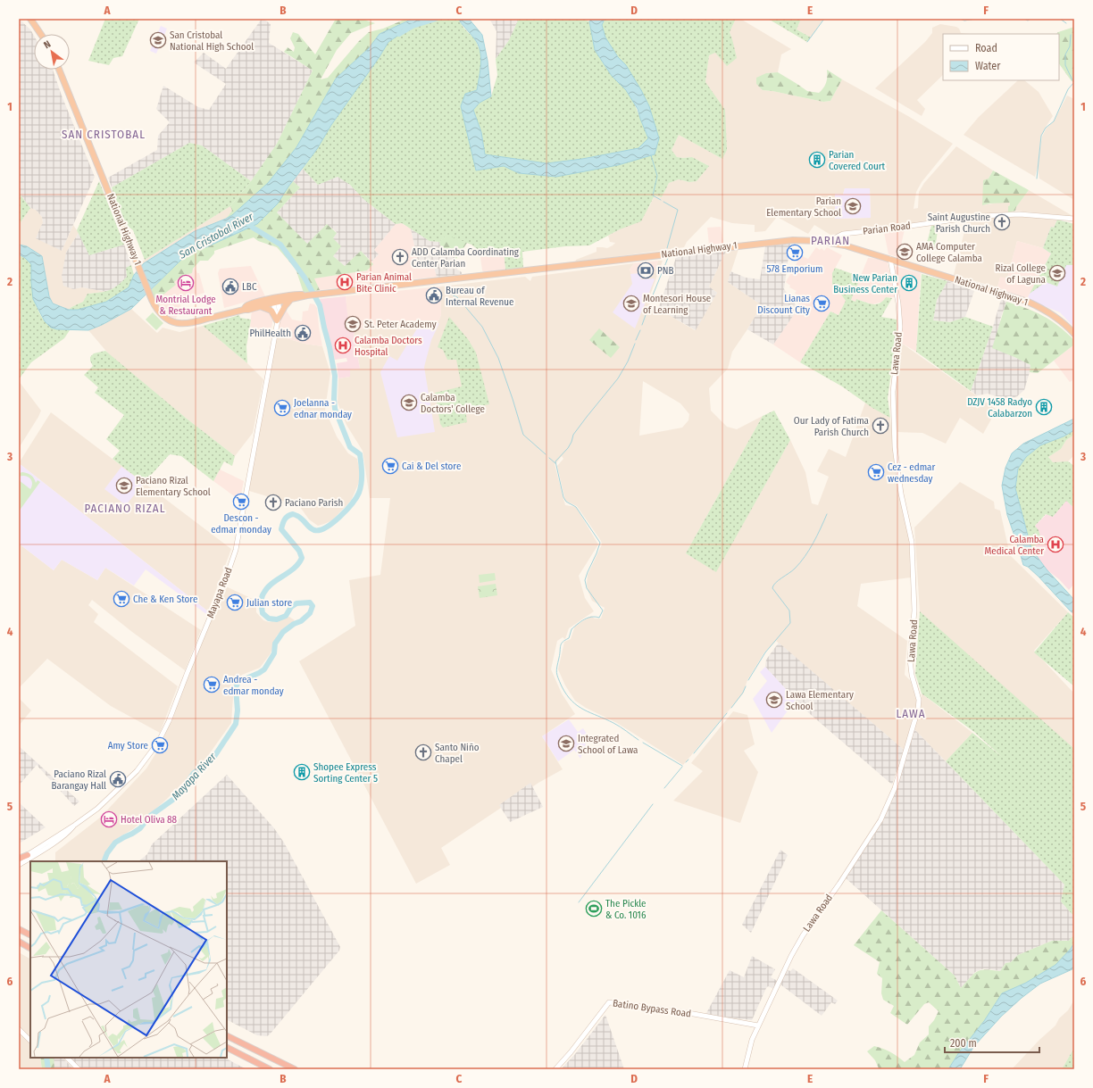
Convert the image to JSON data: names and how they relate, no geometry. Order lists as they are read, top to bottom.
{
  "streets": {
    "highway": ["National Highway 1"],
    "main road": [
      "Parian Road",
      "Lawa Road",
      "Mayapa Road",
      "Batino Bypass Road"
    ]
  },
  "crossings": [
    ["Parian Road", "National Highway 1"],
    ["National Highway 1", "Lawa Road"],
    ["National Highway 1", "Mayapa Road"],
    ["Lawa Road", "Batino Bypass Road"]
  ],
  "districts": [
    "SAN CRISTOBAL",
    "PARIAN",
    "PACIANO RIZAL",
    "LAWA"
  ],
  "water": ["San Cristobal River", "Mayapa River"],
  "places": {
    "school or university": [
      "San Cristobal National High School",
      "Parian Elementary School",
      "AMA Computer College Calamba",
      "Rizal College of Laguna",
      "Montesori House of Learning",
      "St. Peter Academy",
      "Calamba Doctors' College",
      "Paciano Rizal Elementary School",
      "Lawa Elementary School",
      "Integrated School of Lawa"
    ],
    "building": [
      "Parian Covered Court",
      "New Parian Business Center",
      "DZJV 1458 Radyo Calabarzon",
      "Shopee Express Sorting Center 5"
    ],
    "church": [
      "Saint Augustine Parish Church",
      "ADD Calamba Coordinating Center Parian",
      "Our Lady of Fatima Parish Church",
      "Paciano Parish",
      "Santo Niño Chapel"
    ],
    "supermarket": [
      "578 Emporium",
      "Lianas Discount City",
      "Joelanna - ednar monday",
      "Cai & Del store",
      "Cez - edmar wednesday",
      "Descon - edmar monday",
      "Che & Ken Store",
      "Julian store",
      "Andrea - edmar monday",
      "Amy Store"
    ],
    "bank": ["PNB"],
    "hospital": ["Parian Animal Bite Clinic", "Calamba Doctors Hospital", "Calamba Medical Center"],
    "hotel": ["Montrial Lodge & Restaurant", "Hotel Oliva 88"],
    "public building": [
      "LBC",
      "Bureau of Internal Revenue",
      "PhilHealth",
      "Paciano Rizal Barangay Hall"
    ],
    "sports": ["The Pickle & Co. 1016"]
  },
  "legend": ["Road", "Water"],
  "scale_bar": "200 m",
  "north": "top left",
  "grid": {
    "columns": [
      "A",
      "B",
      "C",
      "D",
      "E",
      "F"
    ],
    "rows": [
      "1",
      "2",
      "3",
      "4",
      "5",
      "6"
    ]
  }
}
